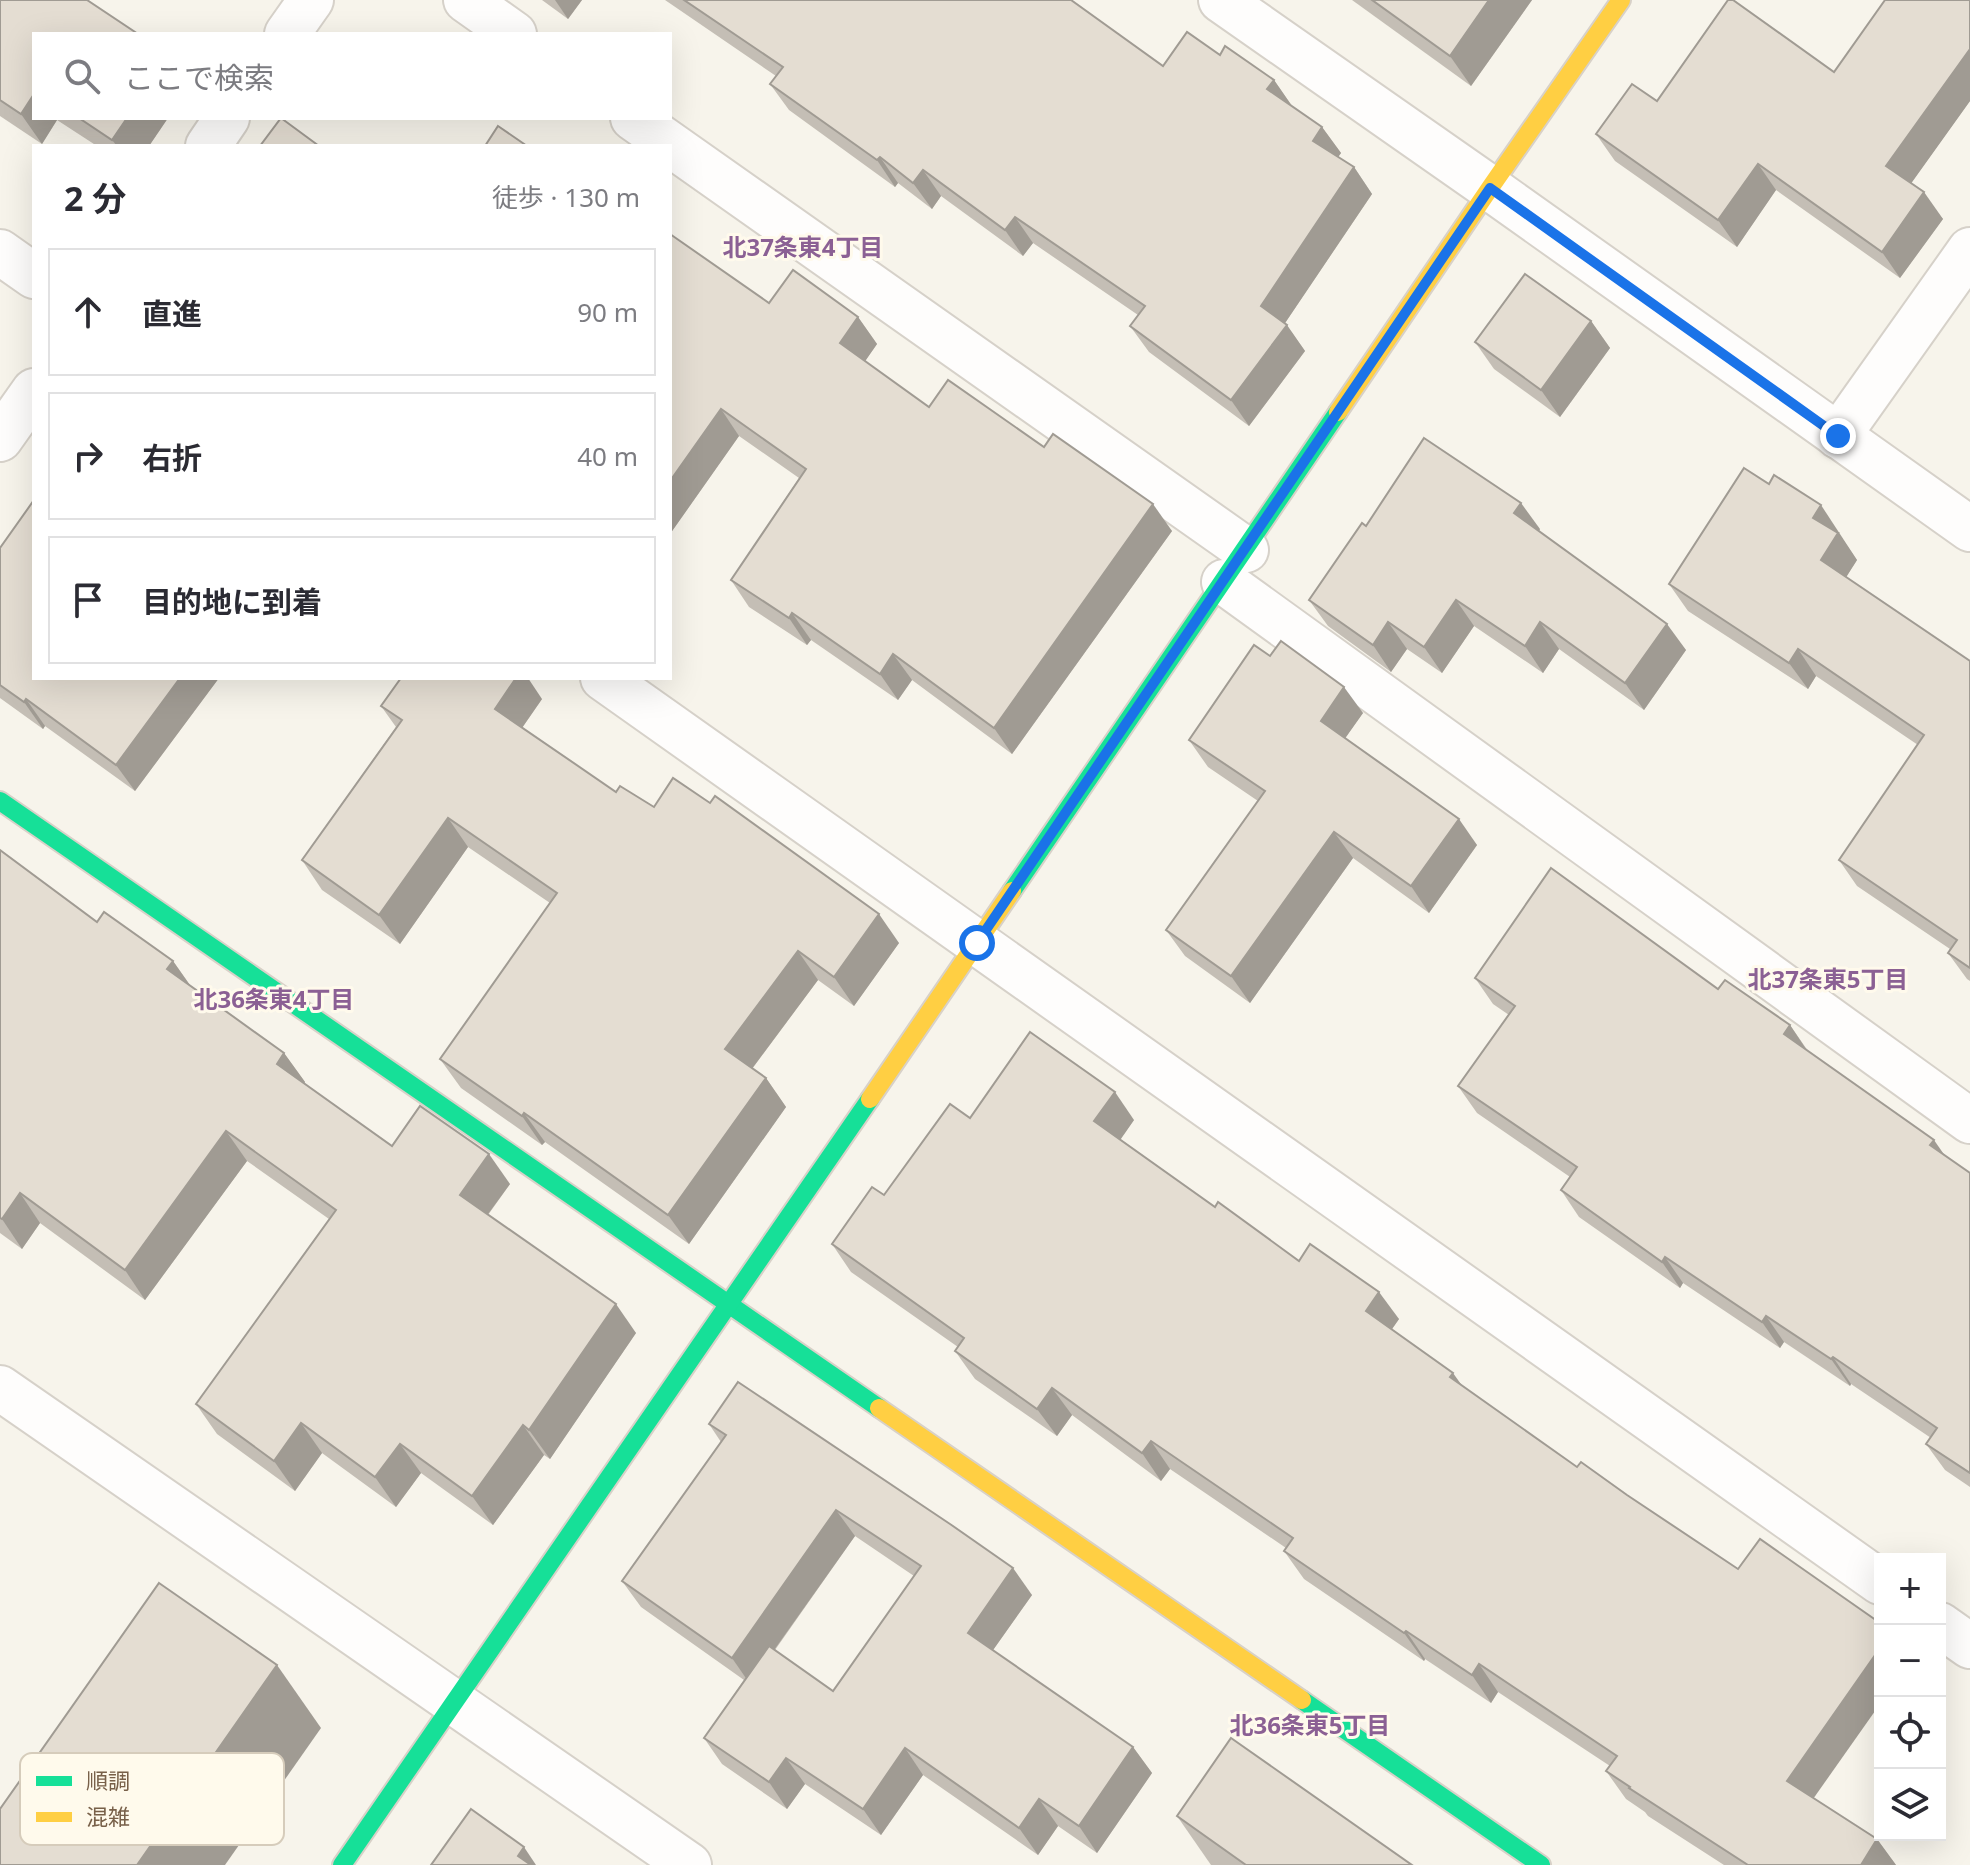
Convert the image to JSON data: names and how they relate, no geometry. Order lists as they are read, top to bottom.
{
  "districts": [
    "北37条東4丁目",
    "北37条東5丁目",
    "北36条東4丁目",
    "北36条東5丁目"
  ],
  "legend": ["順調", "混雑"],
  "page": {
    "search": "ここで検索",
    "heading": ["2 分", "徒歩 · 130 m"],
    "list": [
      ["直進", "90 m"],
      ["右折", "40 m"],
      "目的地に到着"
    ],
    "map_buttons": ["+", "−"]
  }
}
